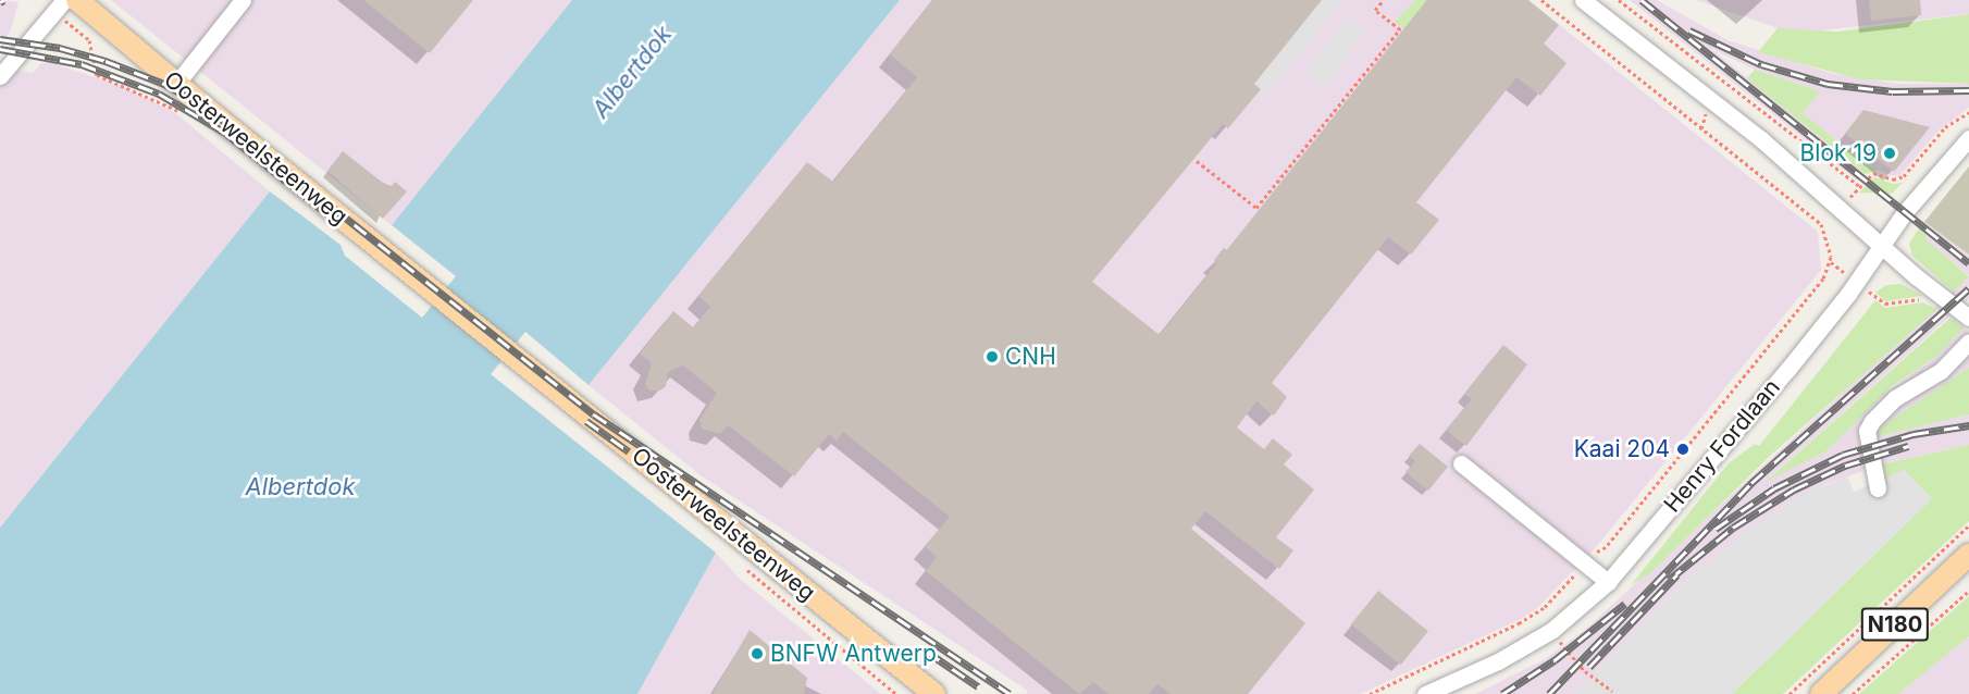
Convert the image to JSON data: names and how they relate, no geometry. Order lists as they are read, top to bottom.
{
  "streets": {
    "main road": ["Oosterweelsteenweg", "N180"],
    "street": ["Henry Fordlaan"]
  },
  "water": ["Albertdok"],
  "places": [
    "Blok 19",
    "CNH",
    "Kaai 204",
    "BNFW Antwerp"
  ]
}
